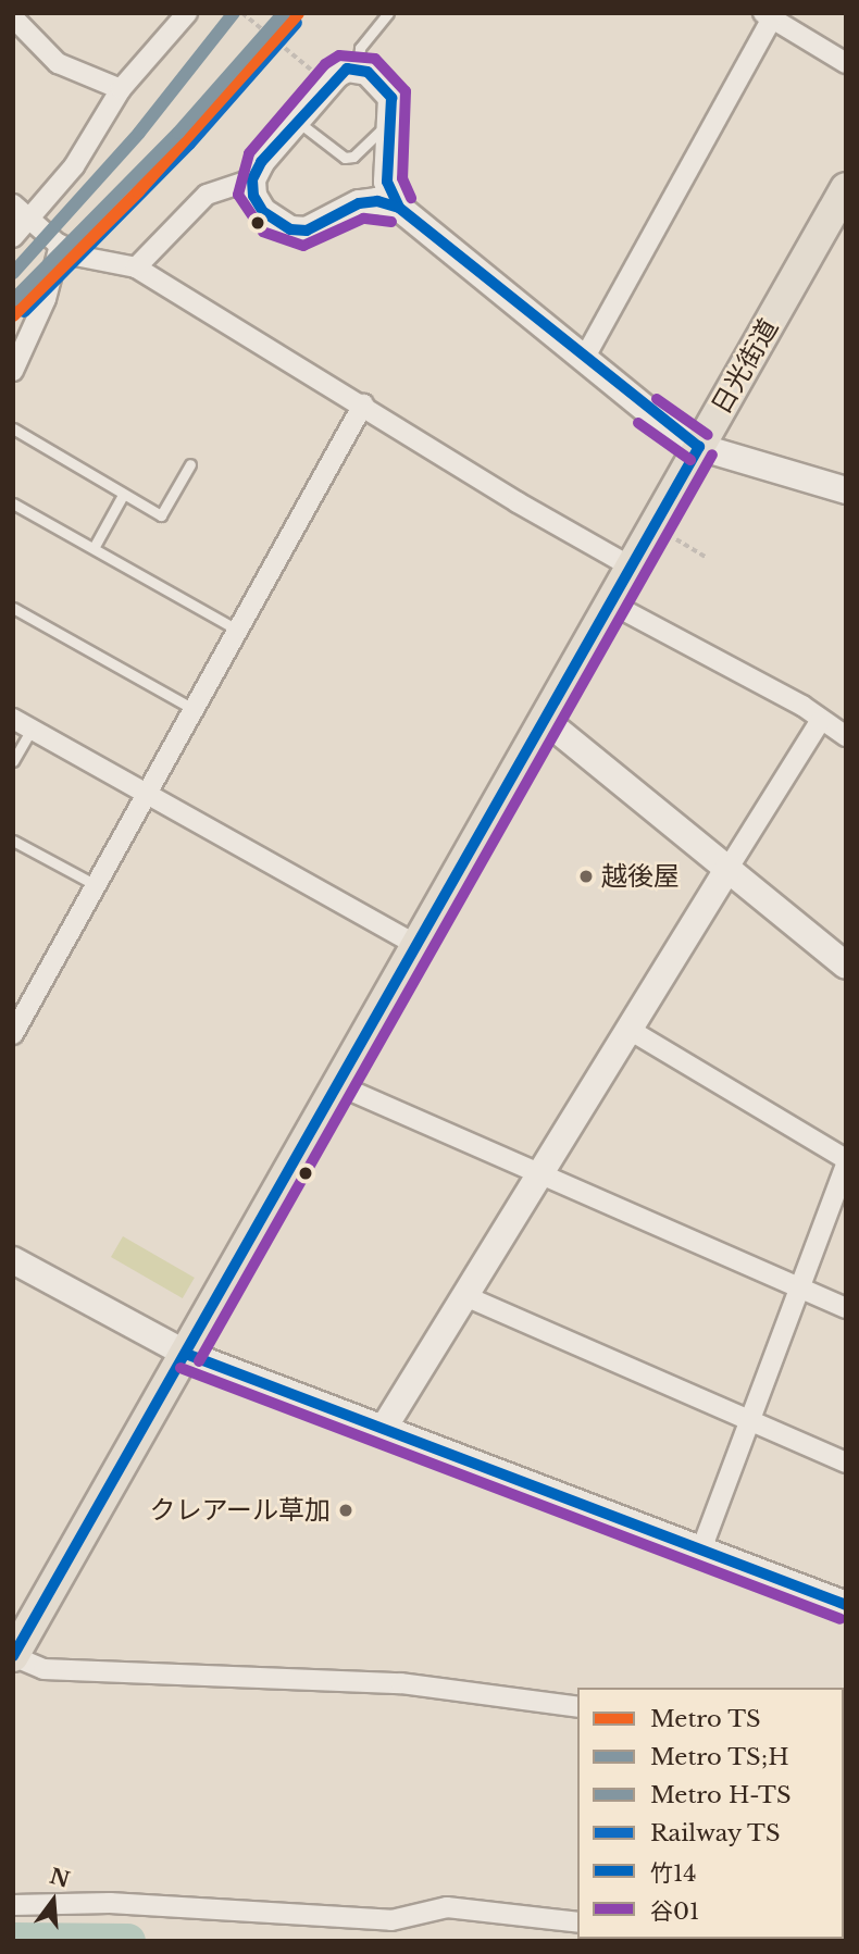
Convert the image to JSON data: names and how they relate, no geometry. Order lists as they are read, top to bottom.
{
  "streets": {
    "main road": ["日光街道"]
  },
  "places": ["越後屋", "クレアール草加"],
  "lines": [
    "metro line TS",
    "metro line TS;H",
    "metro line H-TS",
    "rail line TS",
    "transit line 谷01",
    "transit line 竹14"
  ],
  "legend": [
    "Metro TS",
    "Metro TS;H",
    "Metro H-TS",
    "Railway TS",
    "竹14",
    "谷01"
  ],
  "north": "top"
}
